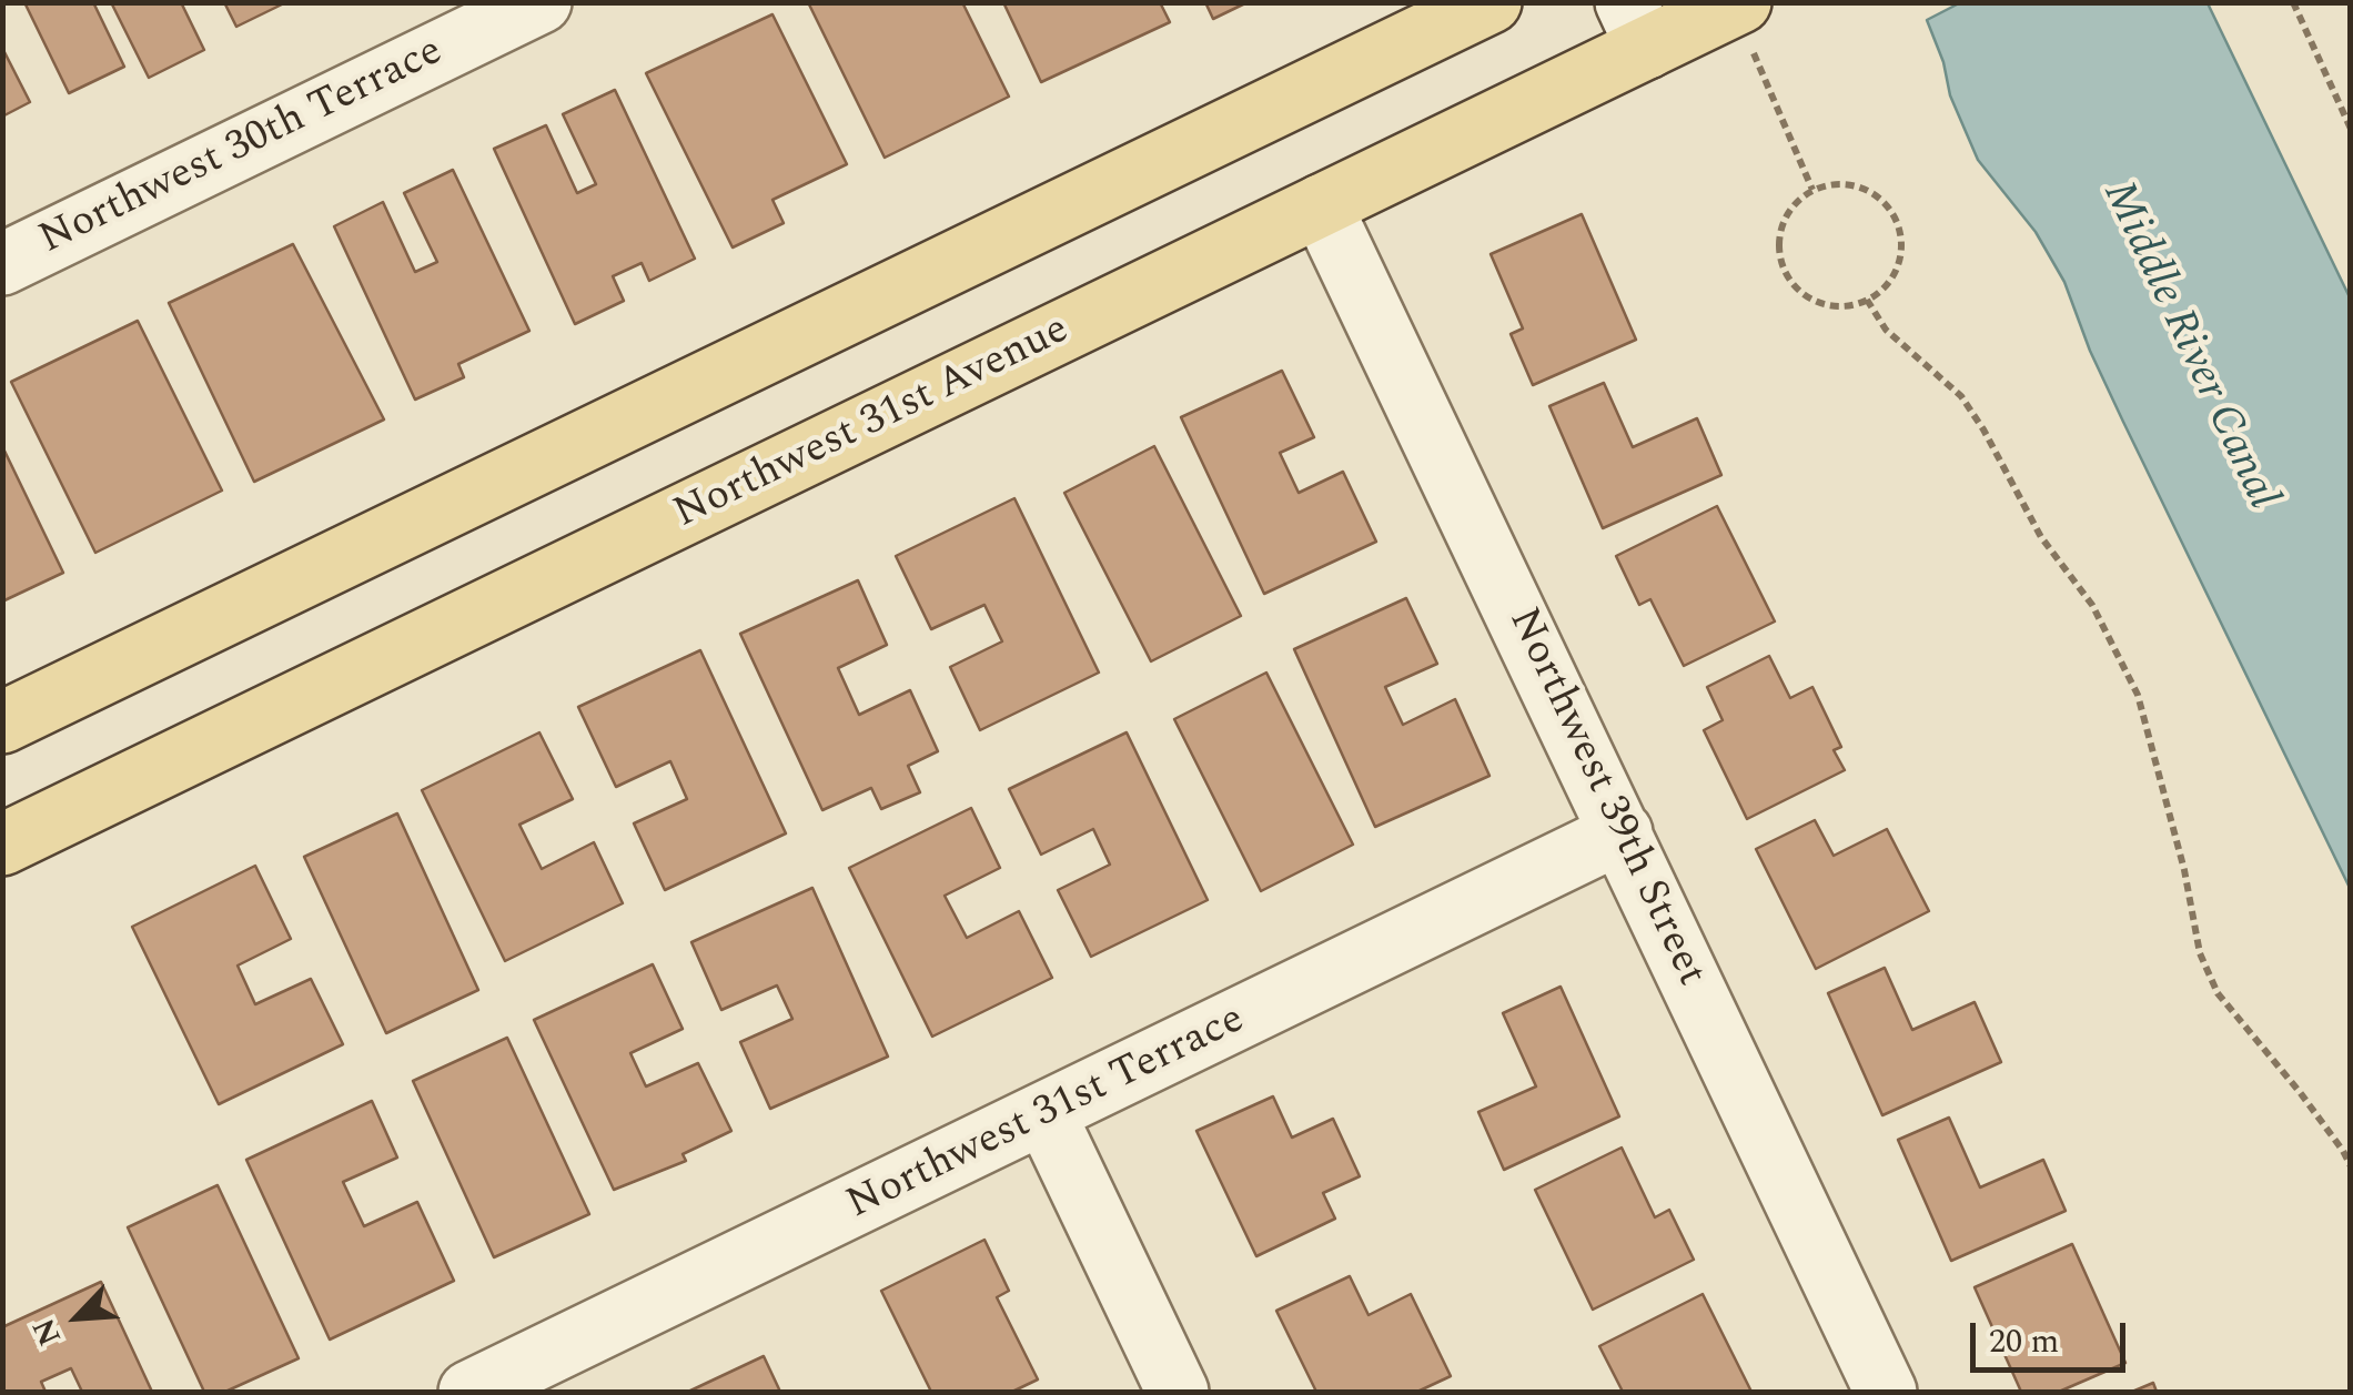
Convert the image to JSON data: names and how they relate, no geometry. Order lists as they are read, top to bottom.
{
  "streets": {
    "main road": ["Northwest 31st Avenue"],
    "street": ["Northwest 30th Terrace", "Northwest 39th Street", "Northwest 31st Terrace"]
  },
  "crossings": [
    ["Northwest 31st Avenue", "Northwest 39th Street"],
    ["Northwest 39th Street", "Northwest 31st Terrace"]
  ],
  "water": ["Middle River Canal"],
  "scale_bar": "20 m",
  "north": "bottom left"
}
